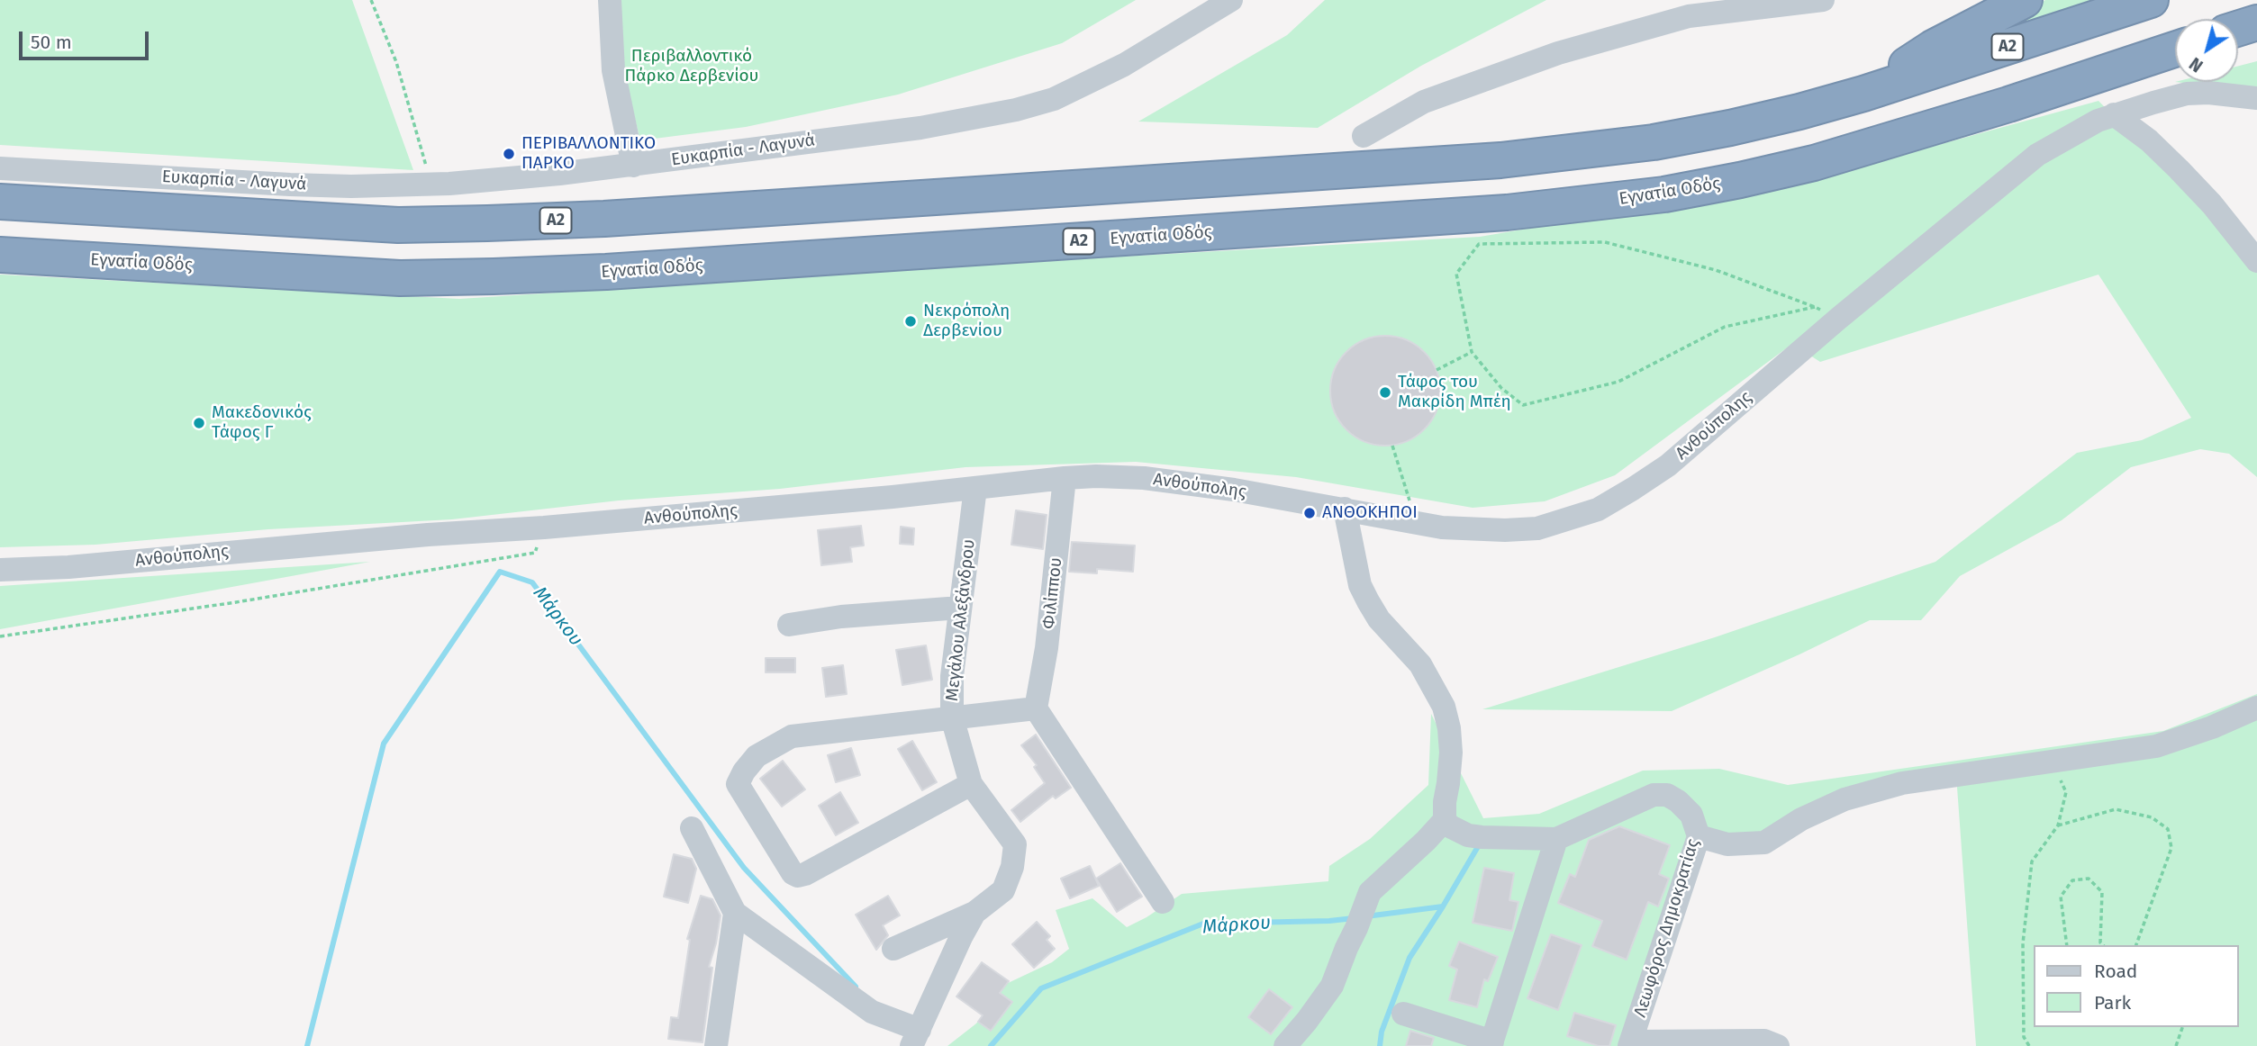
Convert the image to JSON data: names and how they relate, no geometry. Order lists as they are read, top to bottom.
{
  "streets": {
    "highway": ["Α2", "Εγνατία Οδός"],
    "street": [
      "Ευκαρπία - Λαγυνά",
      "Ανθούπολης",
      "Φιλίππου",
      "Μεγάλου Αλεξάνδρου",
      "Λεωφόρος Δημοκρατίας"
    ]
  },
  "crossings": [
    ["Ανθούπολης", "Φιλίππου"],
    ["Ανθούπολης", "Μεγάλου Αλεξάνδρου"]
  ],
  "water": ["Μάρκου"],
  "parks": ["Περιβαλλοντικό Πάρκο Δερβενίου"],
  "places": [
    "ΠΕΡΙΒΑΛΛΟΝΤΙΚΟ ΠΑΡΚΟ",
    "Νεκρόπολη Δερβενίου",
    "Τάφος του Μακρίδη Μπέη",
    "Μακεδονικός Τάφος Γ",
    "ΑΝΘΟΚΗΠΟΙ"
  ],
  "legend": ["Road", "Park"],
  "scale_bar": "50 m",
  "north": "bottom left"
}
